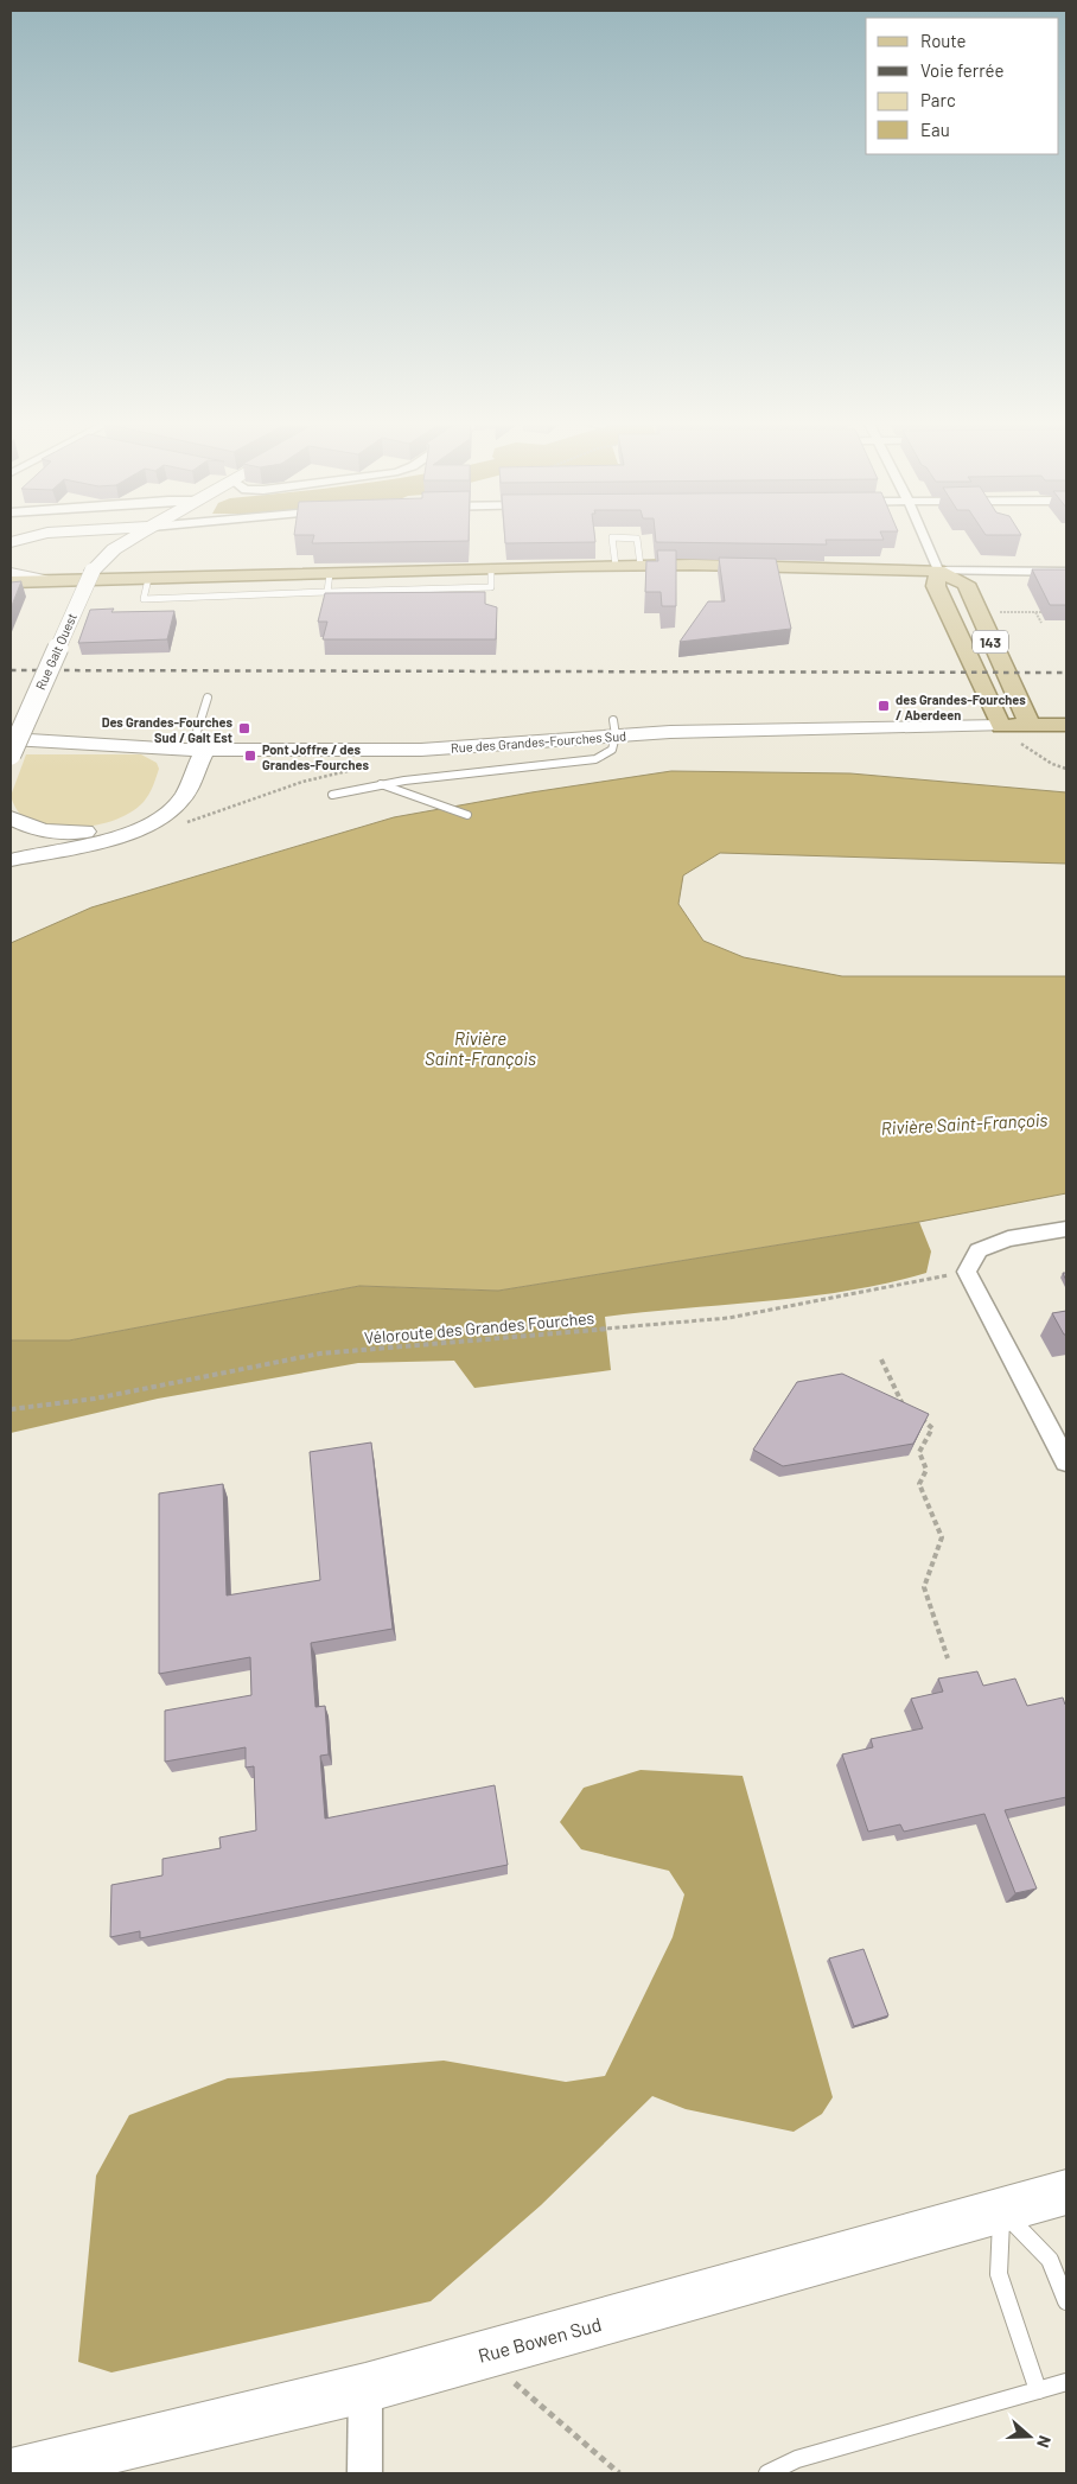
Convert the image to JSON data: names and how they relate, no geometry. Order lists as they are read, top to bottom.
{
  "streets": {
    "main road": [
      "143",
      "Rue Galt Ouest",
      "Rue des Grandes-Fourches Sud",
      "Rue Bowen Sud"
    ],
    "path": ["Véloroute des Grandes Fourches"]
  },
  "crossings": [
    ["143", "Rue des Grandes-Fourches Sud"]
  ],
  "water": ["Rivière Saint-François"],
  "places": {
    "transit": ["des Grandes-Fourches / Aberdeen", "Des Grandes-Fourches Sud / Galt Est", "Pont Joffre / des Grandes-Fourches"]
  },
  "legend": [
    "Route",
    "Voie ferrée",
    "Parc",
    "Eau"
  ],
  "north": "right"
}
